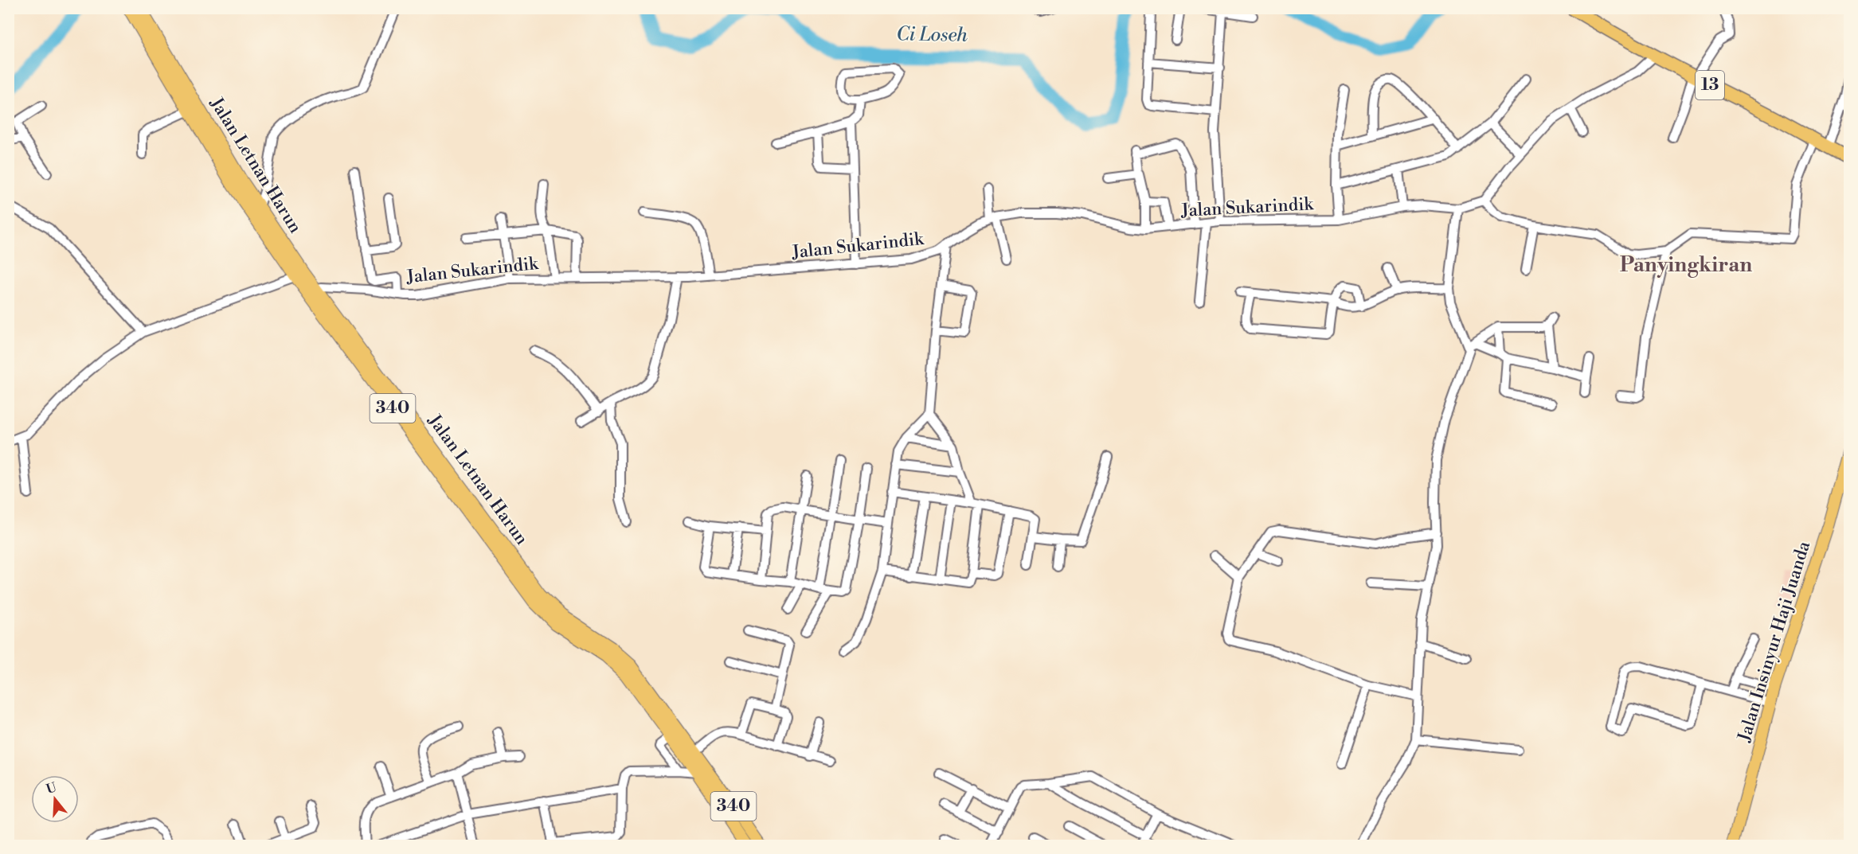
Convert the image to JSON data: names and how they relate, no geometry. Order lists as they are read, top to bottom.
{
  "streets": {
    "highway": ["13"],
    "main road": ["Jalan Letnan Harun", "340", "Jalan Insinyur Haji Juanda"],
    "street": ["Jalan Sukarindik"]
  },
  "crossings": [
    ["Jalan Letnan Harun", "Jalan Sukarindik"]
  ],
  "districts": ["Panyingkiran"],
  "water": ["Ci Loseh"],
  "north": "top"
}
